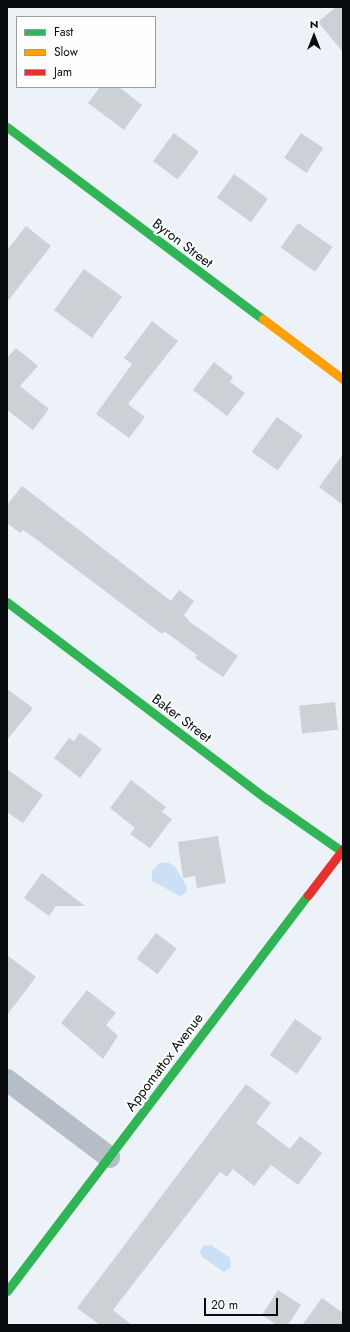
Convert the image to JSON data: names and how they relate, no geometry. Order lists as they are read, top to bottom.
{
  "streets": {
    "street": ["Byron Street", "Baker Street", "Appomattox Avenue"]
  },
  "crossings": [
    ["Baker Street", "Appomattox Avenue"]
  ],
  "legend": ["Fast", "Slow", "Jam"],
  "scale_bar": "20 m",
  "north": "top"
}
